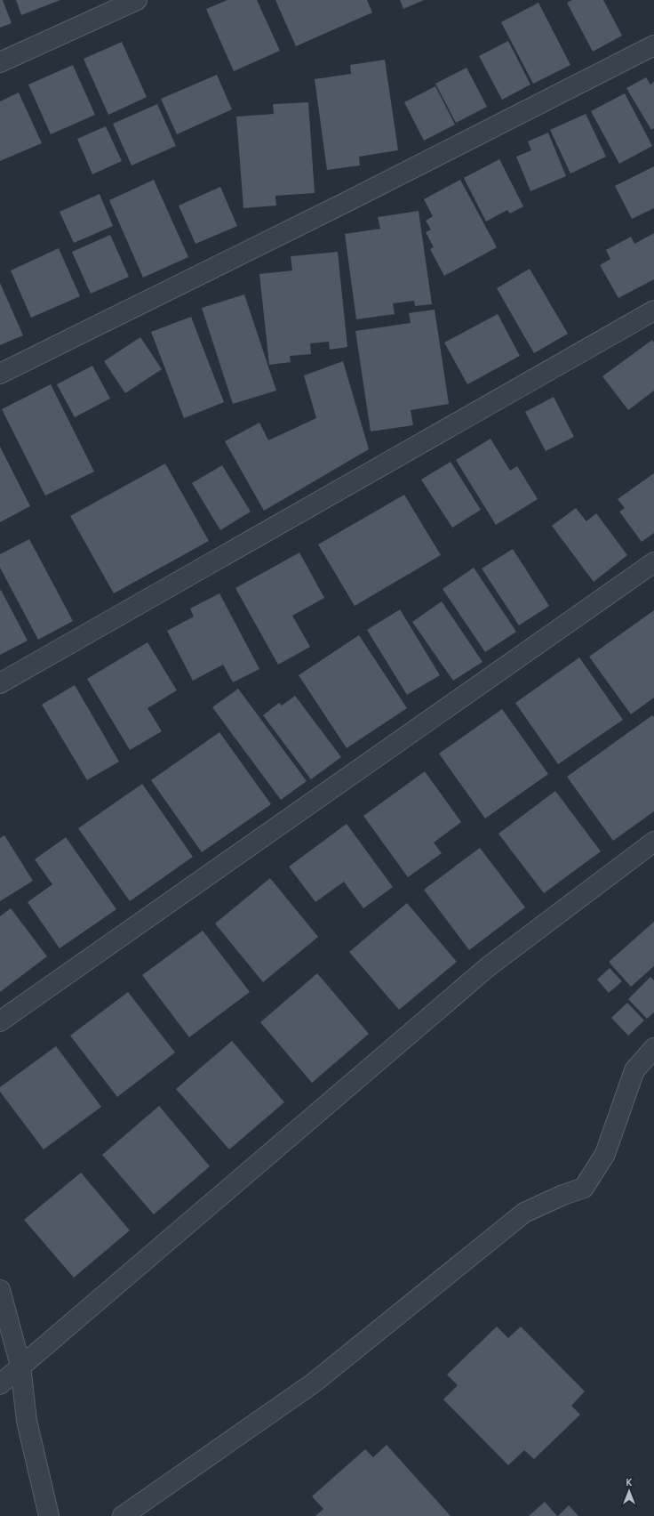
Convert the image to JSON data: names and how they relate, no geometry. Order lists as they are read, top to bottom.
{
  "north": "top"
}
